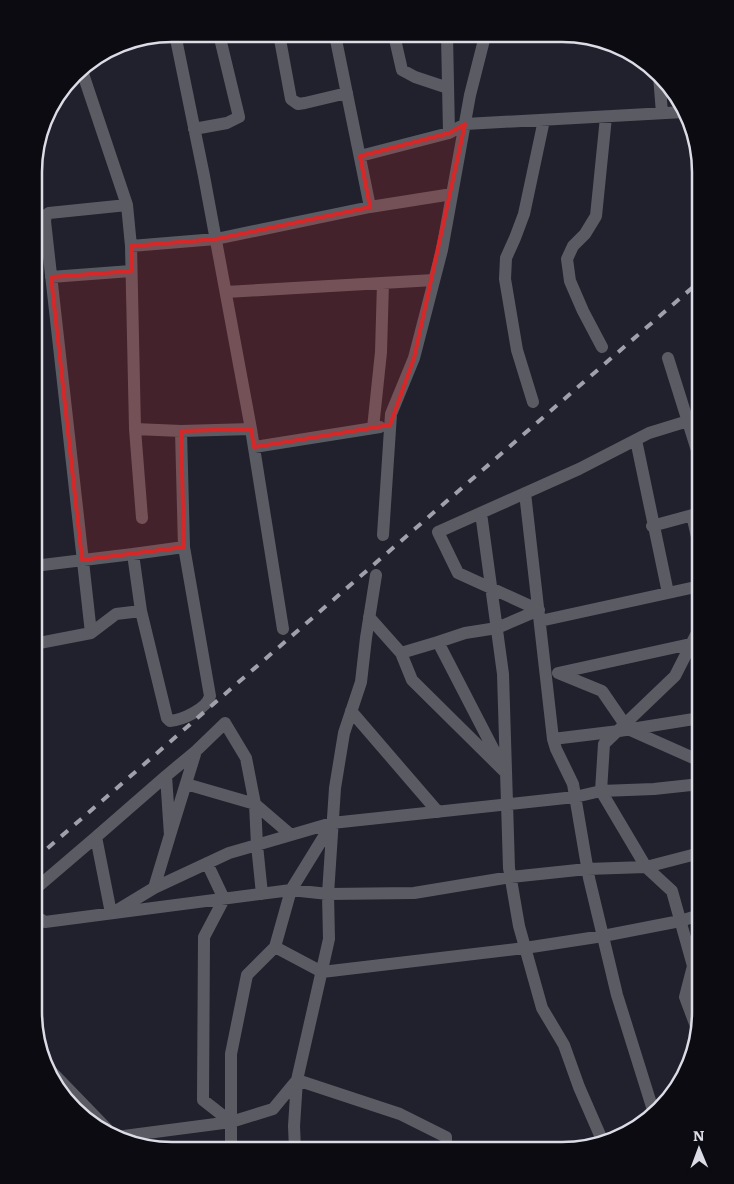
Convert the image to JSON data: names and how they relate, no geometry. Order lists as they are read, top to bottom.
{
  "north": "top"
}
